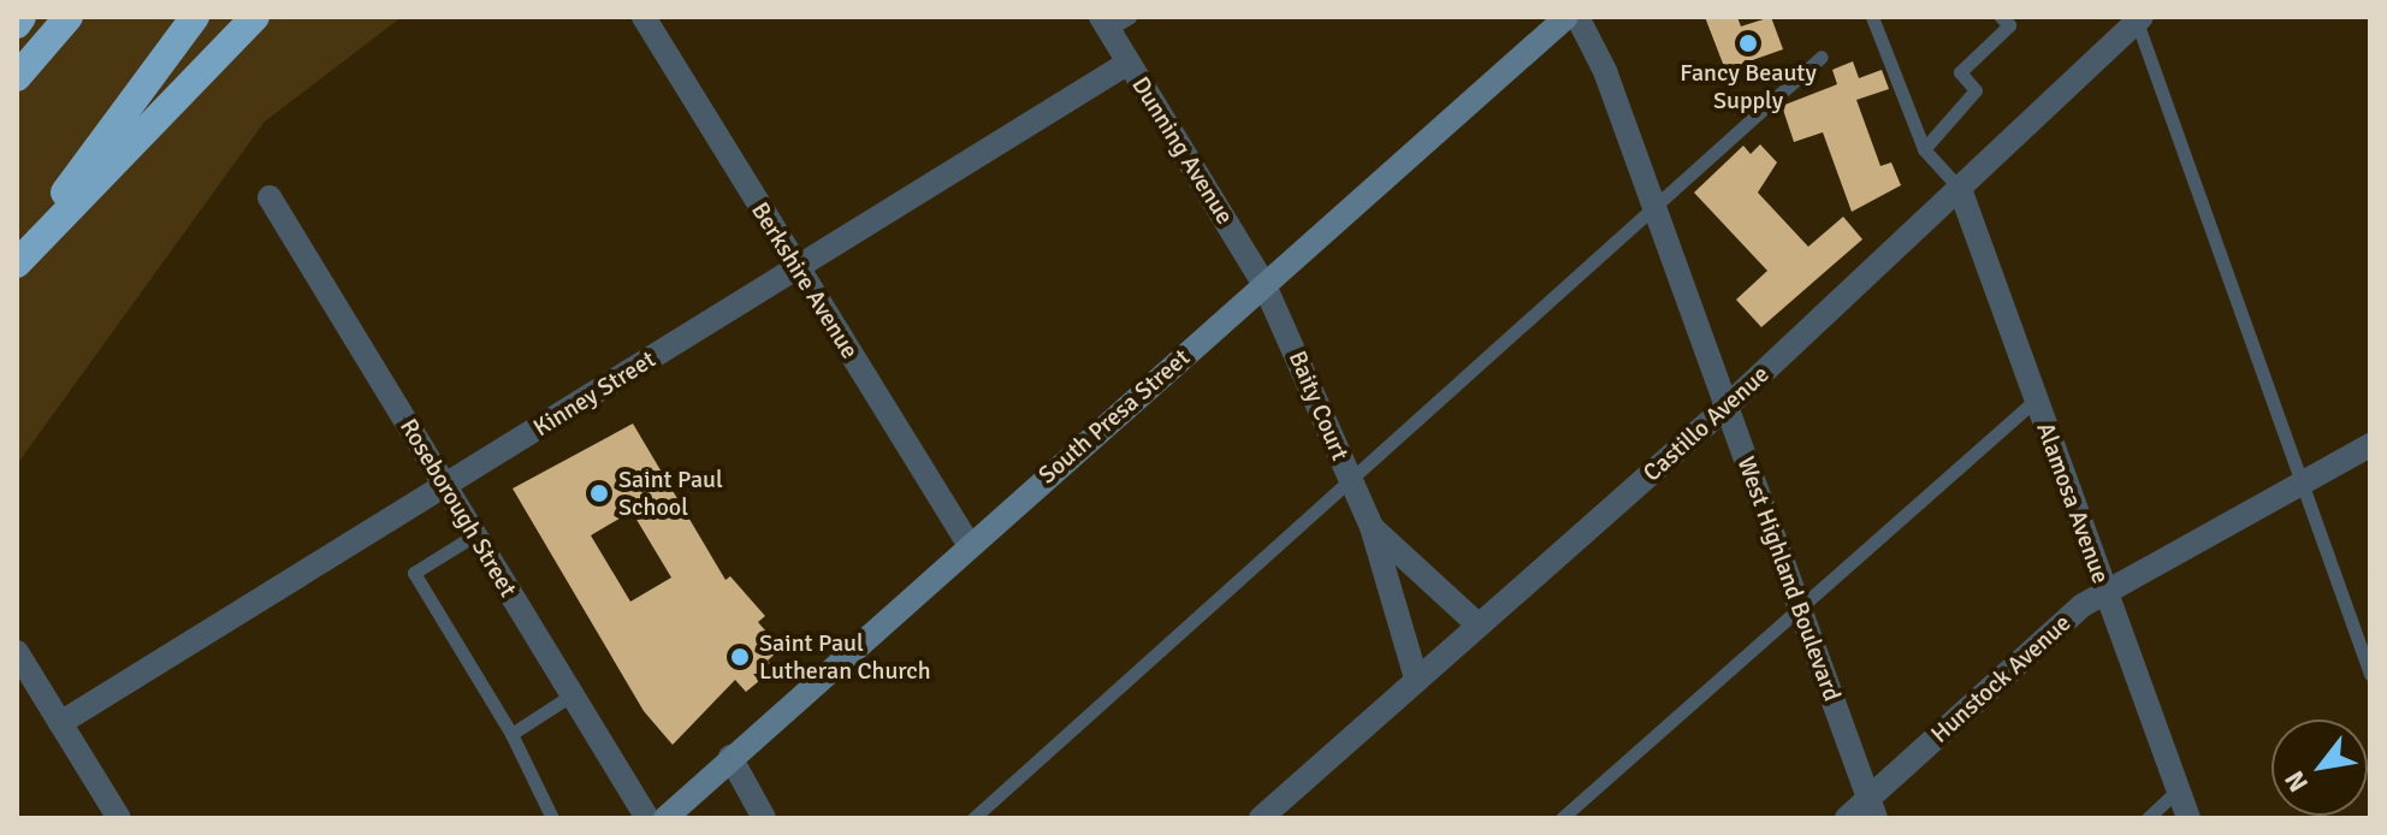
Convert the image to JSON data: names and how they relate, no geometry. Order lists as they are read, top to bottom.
{
  "streets": {
    "main road": ["South Presa Street"],
    "street": [
      "Dunning Avenue",
      "Berkshire Avenue",
      "Kinney Street",
      "Baity Court",
      "Castillo Avenue",
      "Alamosa Avenue",
      "Roseborough Street",
      "West Highland Boulevard",
      "Hunstock Avenue"
    ]
  },
  "crossings": [
    ["Dunning Avenue", "Kinney Street"],
    ["Dunning Avenue", "Baity Court"],
    ["Dunning Avenue", "South Presa Street"],
    ["Berkshire Avenue", "Kinney Street"],
    ["Berkshire Avenue", "South Presa Street"],
    ["Kinney Street", "Roseborough Street"],
    ["Baity Court", "South Presa Street"],
    ["Baity Court", "Castillo Avenue"],
    ["Castillo Avenue", "Alamosa Avenue"],
    ["Castillo Avenue", "West Highland Boulevard"],
    ["Alamosa Avenue", "Hunstock Avenue"],
    ["West Highland Boulevard", "Hunstock Avenue"]
  ],
  "places": ["Fancy Beauty Supply", "Saint Paul School", "Saint Paul Lutheran Church"],
  "north": "bottom left"
}
